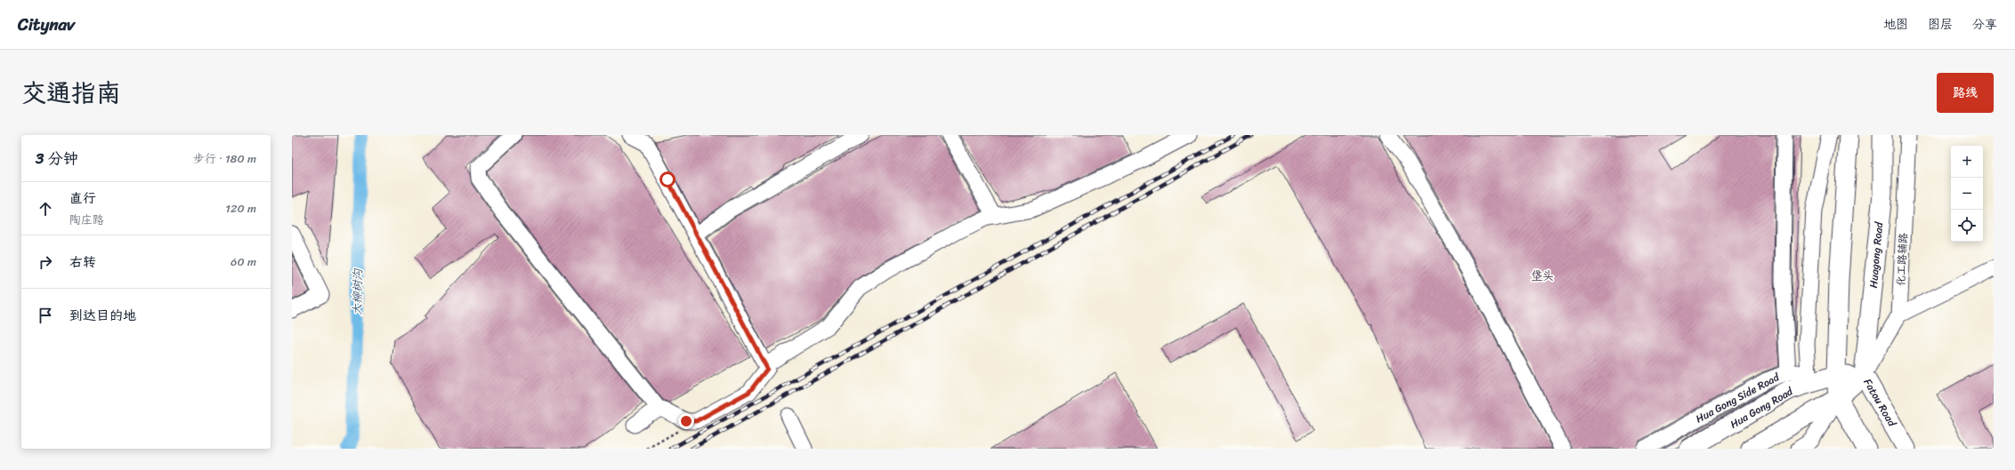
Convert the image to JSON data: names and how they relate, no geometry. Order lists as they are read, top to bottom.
{
  "streets": {
    "main road": ["Huagong Road", "Fatou Road", "Hua Gong Road"],
    "street": ["化工路辅路", "Hua Gong Side Road"]
  },
  "crossings": [
    ["Huagong Road", "化工路辅路"],
    ["Huagong Road", "Fatou Road"],
    ["Huagong Road", "Hua Gong Road"],
    ["化工路辅路", "Fatou Road"],
    ["化工路辅路", "Hua Gong Road"],
    ["Hua Gong Side Road", "Hua Gong Road"],
    ["Fatou Road", "Hua Gong Road"]
  ],
  "districts": ["垡头"],
  "water": ["大柳树沟"],
  "page": {
    "header": "Citynav",
    "nav": ["地图", "图层", "分享"],
    "title": "交通指南",
    "buttons": "路线",
    "heading": ["3 分钟", "步行 · 180 m"],
    "map_buttons": ["+", "−"],
    "list": [
      ["直行", "陶庄路", "120 m"],
      ["右转", "60 m"],
      "到达目的地"
    ]
  }
}
